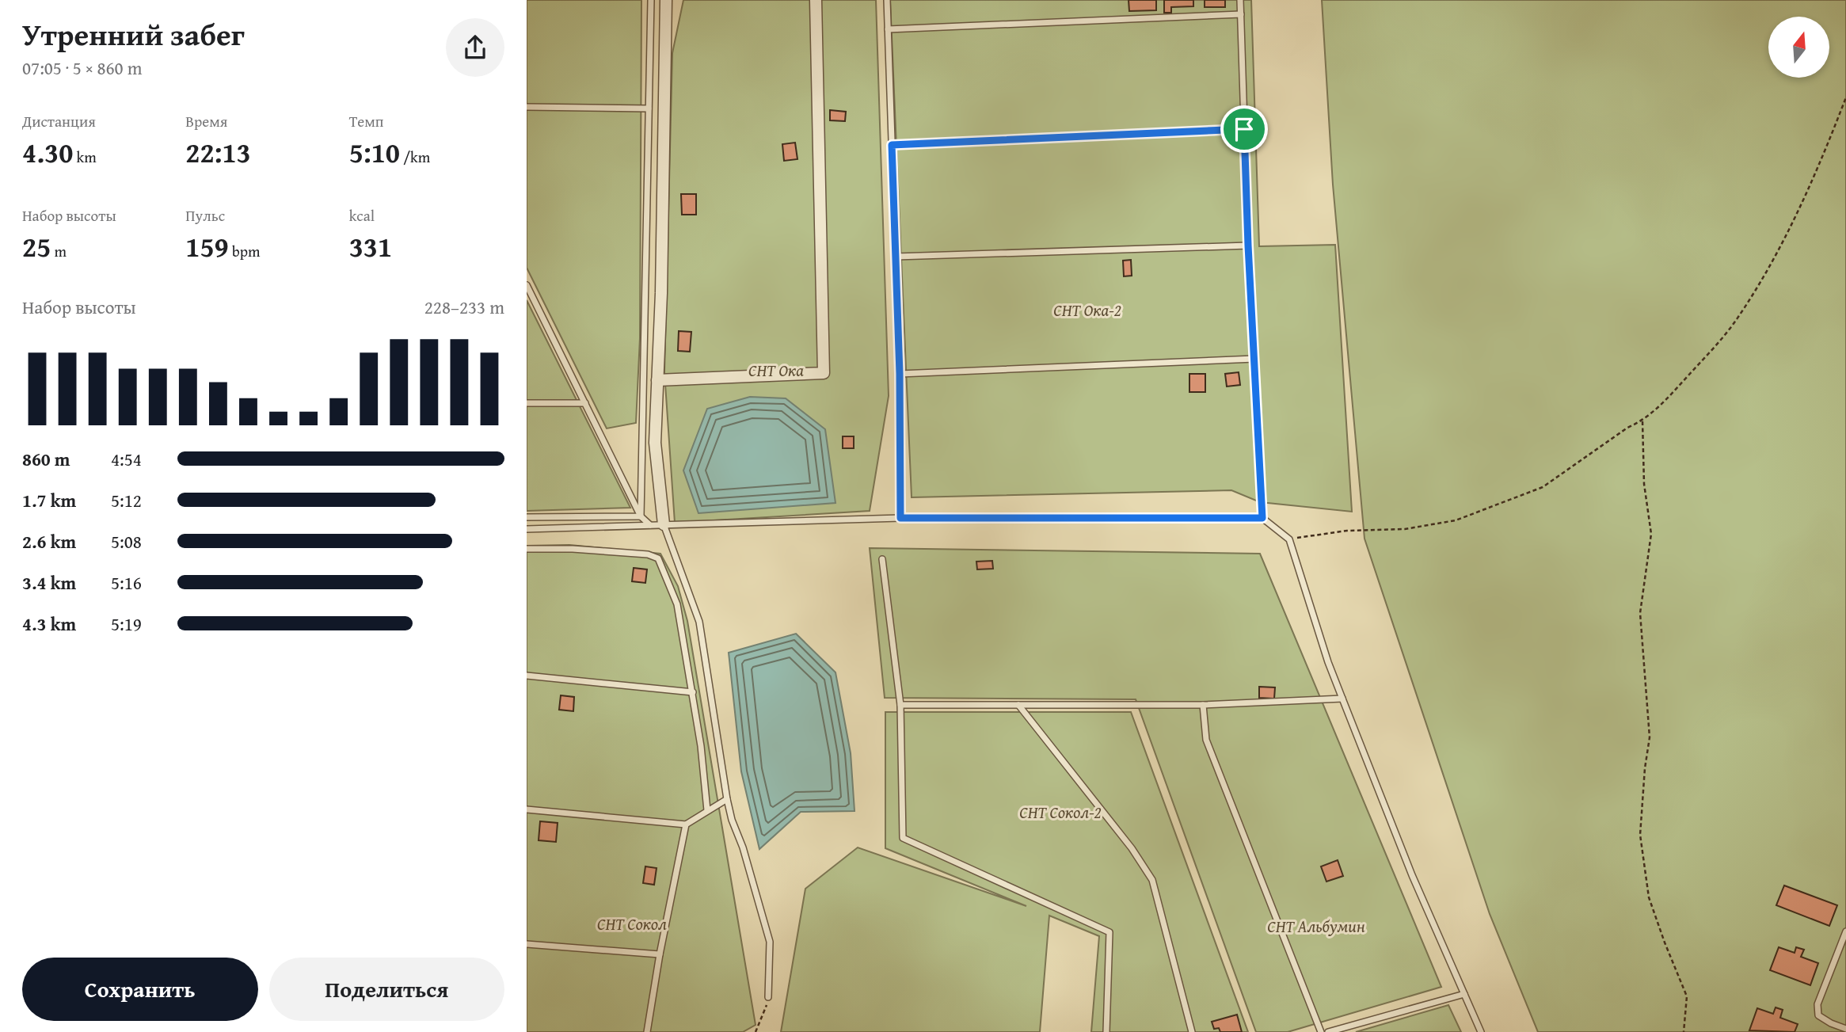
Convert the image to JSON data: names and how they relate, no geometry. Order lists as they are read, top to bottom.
{
  "parks": [
    "СНТ Ока-2",
    "СНТ Ока",
    "СНТ Сокол-2",
    "СНТ Сокол",
    "СНТ Альбумин"
  ],
  "north": "top",
  "page": {
    "heading": ["Утренний забег", "07:05 · 5 × 860 m"],
    "stats": [
      ["Дистанция", "4.30 km"],
      ["Время", "22:13"],
      ["Темп", "5:10 /km"],
      ["Набор высоты", "25 m"],
      ["Пульс", "159 bpm"],
      ["kcal", "331"]
    ],
    "chart": ["Набор высоты", "228–233 m"],
    "list": [
      {
        "name": "860 m",
        "note": "4:54"
      },
      {
        "name": "1.7 km",
        "note": "5:12"
      },
      {
        "name": "2.6 km",
        "note": "5:08"
      },
      {
        "name": "3.4 km",
        "note": "5:16"
      },
      {
        "name": "4.3 km",
        "note": "5:19"
      }
    ],
    "buttons": ["Сохранить", "Поделиться"]
  }
}
